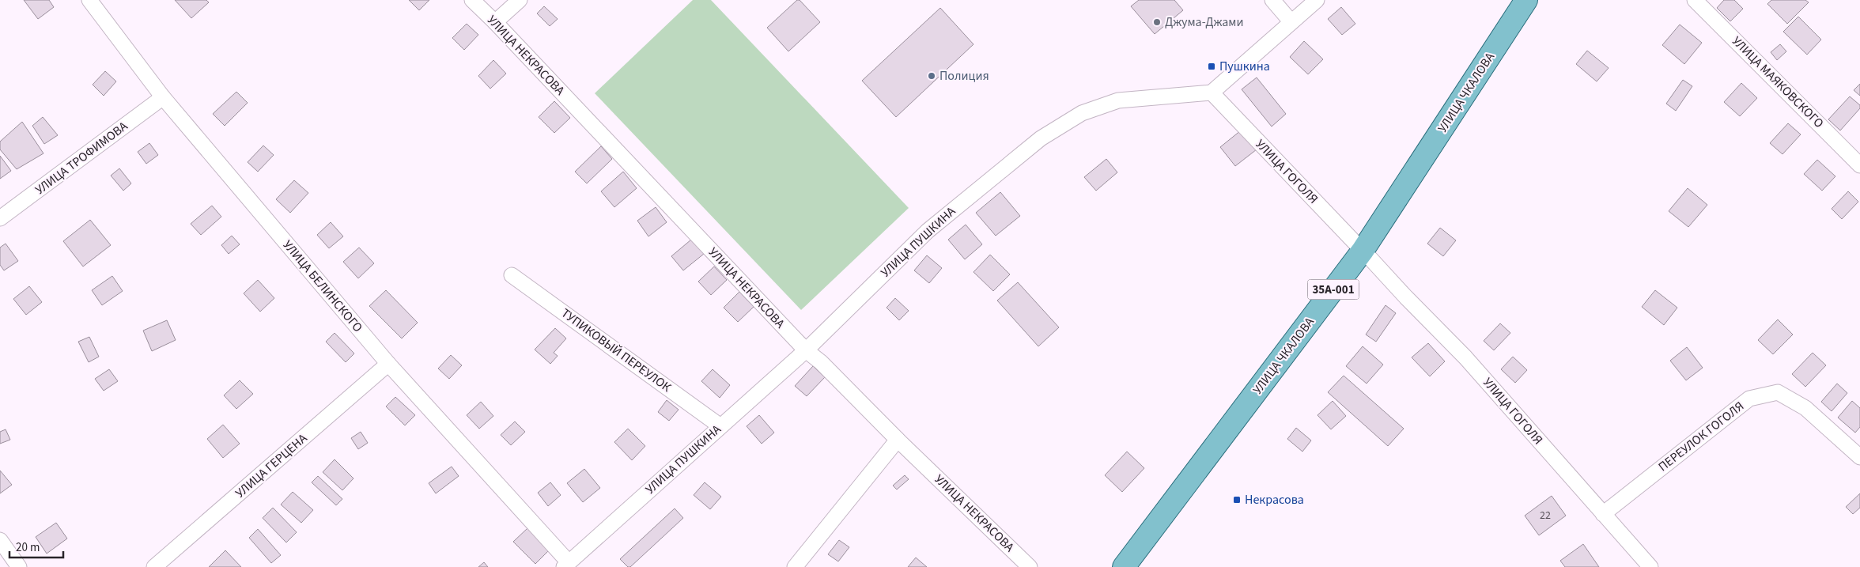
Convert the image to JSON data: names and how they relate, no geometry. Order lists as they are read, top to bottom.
{
  "streets": {
    "main road": ["УЛИЦА ЧКАЛОВА", "35А-001"],
    "street": [
      "УЛИЦА НЕКРАСОВА",
      "УЛИЦА МАЯКОВСКОГО",
      "УЛИЦА ТРОФИМОВА",
      "УЛИЦА ГОГОЛЯ",
      "УЛИЦА ПУШКИНА",
      "УЛИЦА БЕЛИНСКОГО",
      "ТУПИКОВЫЙ ПЕРЕУЛОК",
      "ПЕРЕУЛОК ГОГОЛЯ",
      "УЛИЦА ГЕРЦЕНА"
    ]
  },
  "crossings": [
    ["УЛИЦА НЕКРАСОВА", "УЛИЦА ПУШКИНА"],
    ["УЛИЦА ЧКАЛОВА", "УЛИЦА ГОГОЛЯ"],
    ["УЛИЦА ТРОФИМОВА", "УЛИЦА БЕЛИНСКОГО"],
    ["УЛИЦА ГОГОЛЯ", "УЛИЦА ПУШКИНА"],
    ["УЛИЦА ГОГОЛЯ", "ПЕРЕУЛОК ГОГОЛЯ"],
    ["УЛИЦА ПУШКИНА", "УЛИЦА БЕЛИНСКОГО"],
    ["УЛИЦА ПУШКИНА", "ТУПИКОВЫЙ ПЕРЕУЛОК"],
    ["УЛИЦА БЕЛИНСКОГО", "УЛИЦА ГЕРЦЕНА"]
  ],
  "places": {
    "other": ["Джума-Джами", "Полиция"],
    "transit": ["Пушкина", "Некрасова"]
  },
  "house_numbers": ["22"],
  "scale_bar": "20 m"
}
